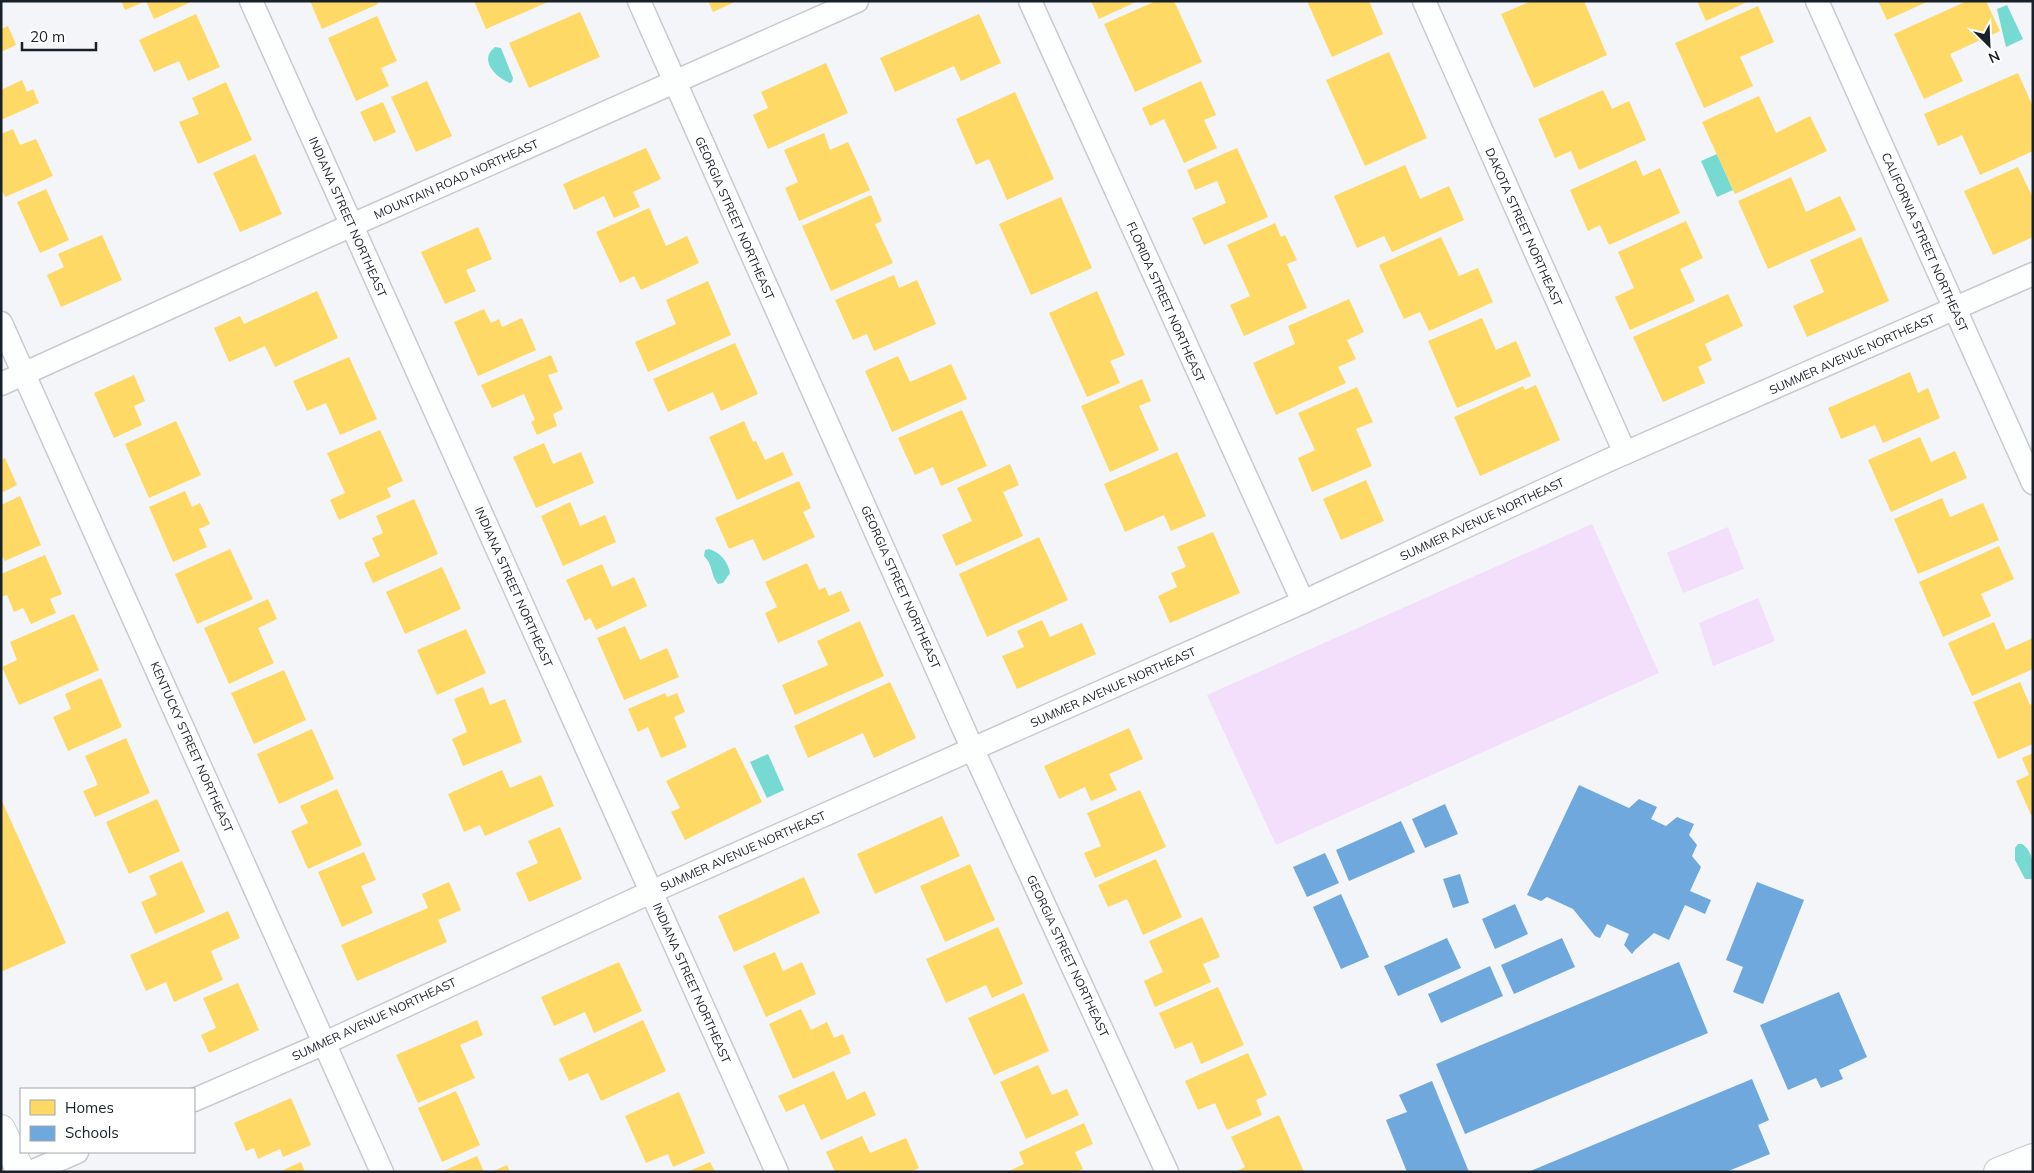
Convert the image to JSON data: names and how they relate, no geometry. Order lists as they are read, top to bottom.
{
  "streets": {
    "street": [
      "MOUNTAIN ROAD NORTHEAST",
      "INDIANA STREET NORTHEAST",
      "GEORGIA STREET NORTHEAST",
      "DAKOTA STREET NORTHEAST",
      "CALIFORNIA STREET NORTHEAST",
      "FLORIDA STREET NORTHEAST",
      "SUMMER AVENUE NORTHEAST",
      "KENTUCKY STREET NORTHEAST"
    ]
  },
  "crossings": [
    ["MOUNTAIN ROAD NORTHEAST", "INDIANA STREET NORTHEAST"],
    ["MOUNTAIN ROAD NORTHEAST", "GEORGIA STREET NORTHEAST"],
    ["MOUNTAIN ROAD NORTHEAST", "KENTUCKY STREET NORTHEAST"],
    ["INDIANA STREET NORTHEAST", "SUMMER AVENUE NORTHEAST"],
    ["GEORGIA STREET NORTHEAST", "SUMMER AVENUE NORTHEAST"],
    ["DAKOTA STREET NORTHEAST", "SUMMER AVENUE NORTHEAST"],
    ["CALIFORNIA STREET NORTHEAST", "SUMMER AVENUE NORTHEAST"],
    ["FLORIDA STREET NORTHEAST", "SUMMER AVENUE NORTHEAST"],
    ["SUMMER AVENUE NORTHEAST", "KENTUCKY STREET NORTHEAST"]
  ],
  "legend": ["Homes", "Schools"],
  "scale_bar": "20 m",
  "north": "bottom right"
}
